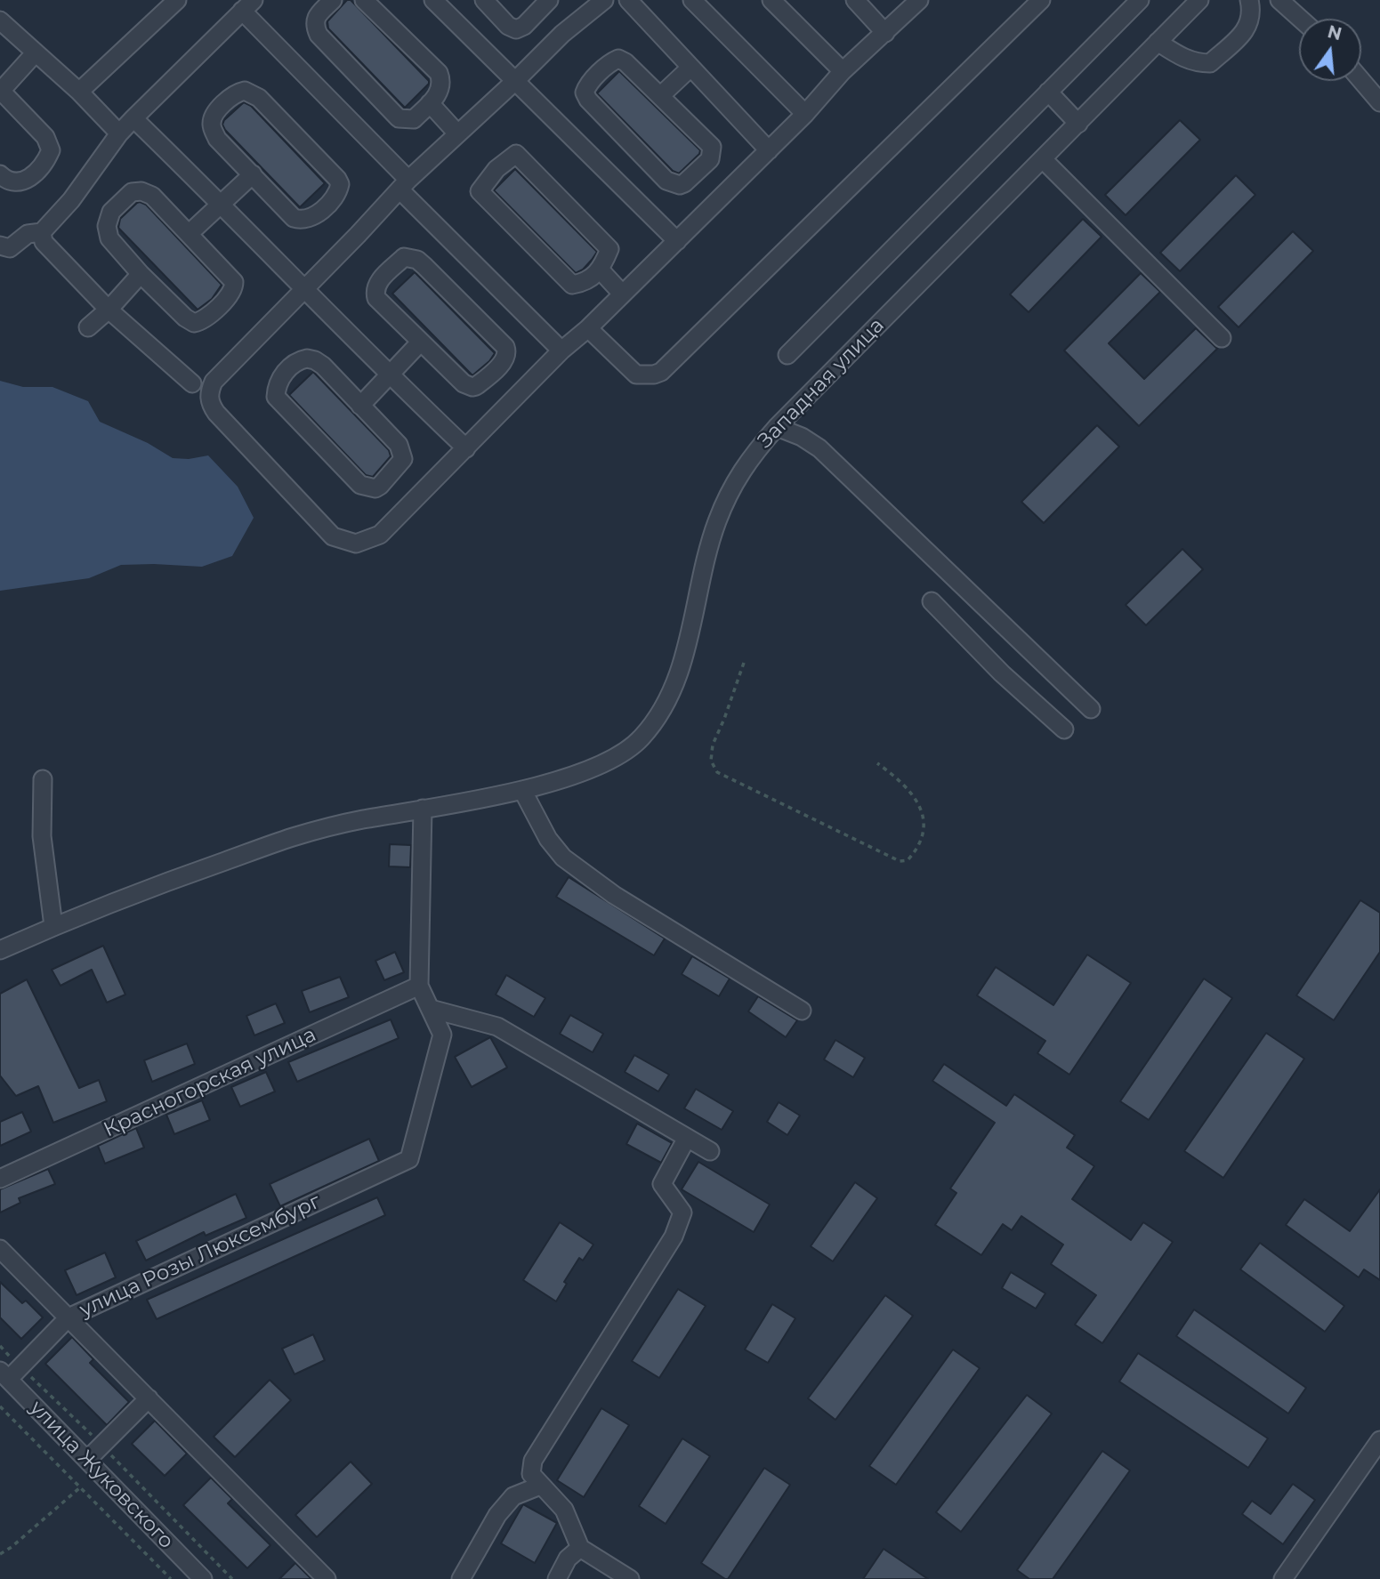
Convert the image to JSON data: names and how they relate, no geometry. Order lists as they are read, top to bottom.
{
  "streets": {
    "street": [
      "Западная улица",
      "Красногорская улица",
      "улица Розы Люксембург",
      "улица Жуковского"
    ]
  },
  "crossings": [
    ["улица Розы Люксембург", "улица Жуковского"]
  ],
  "north": "top"
}
